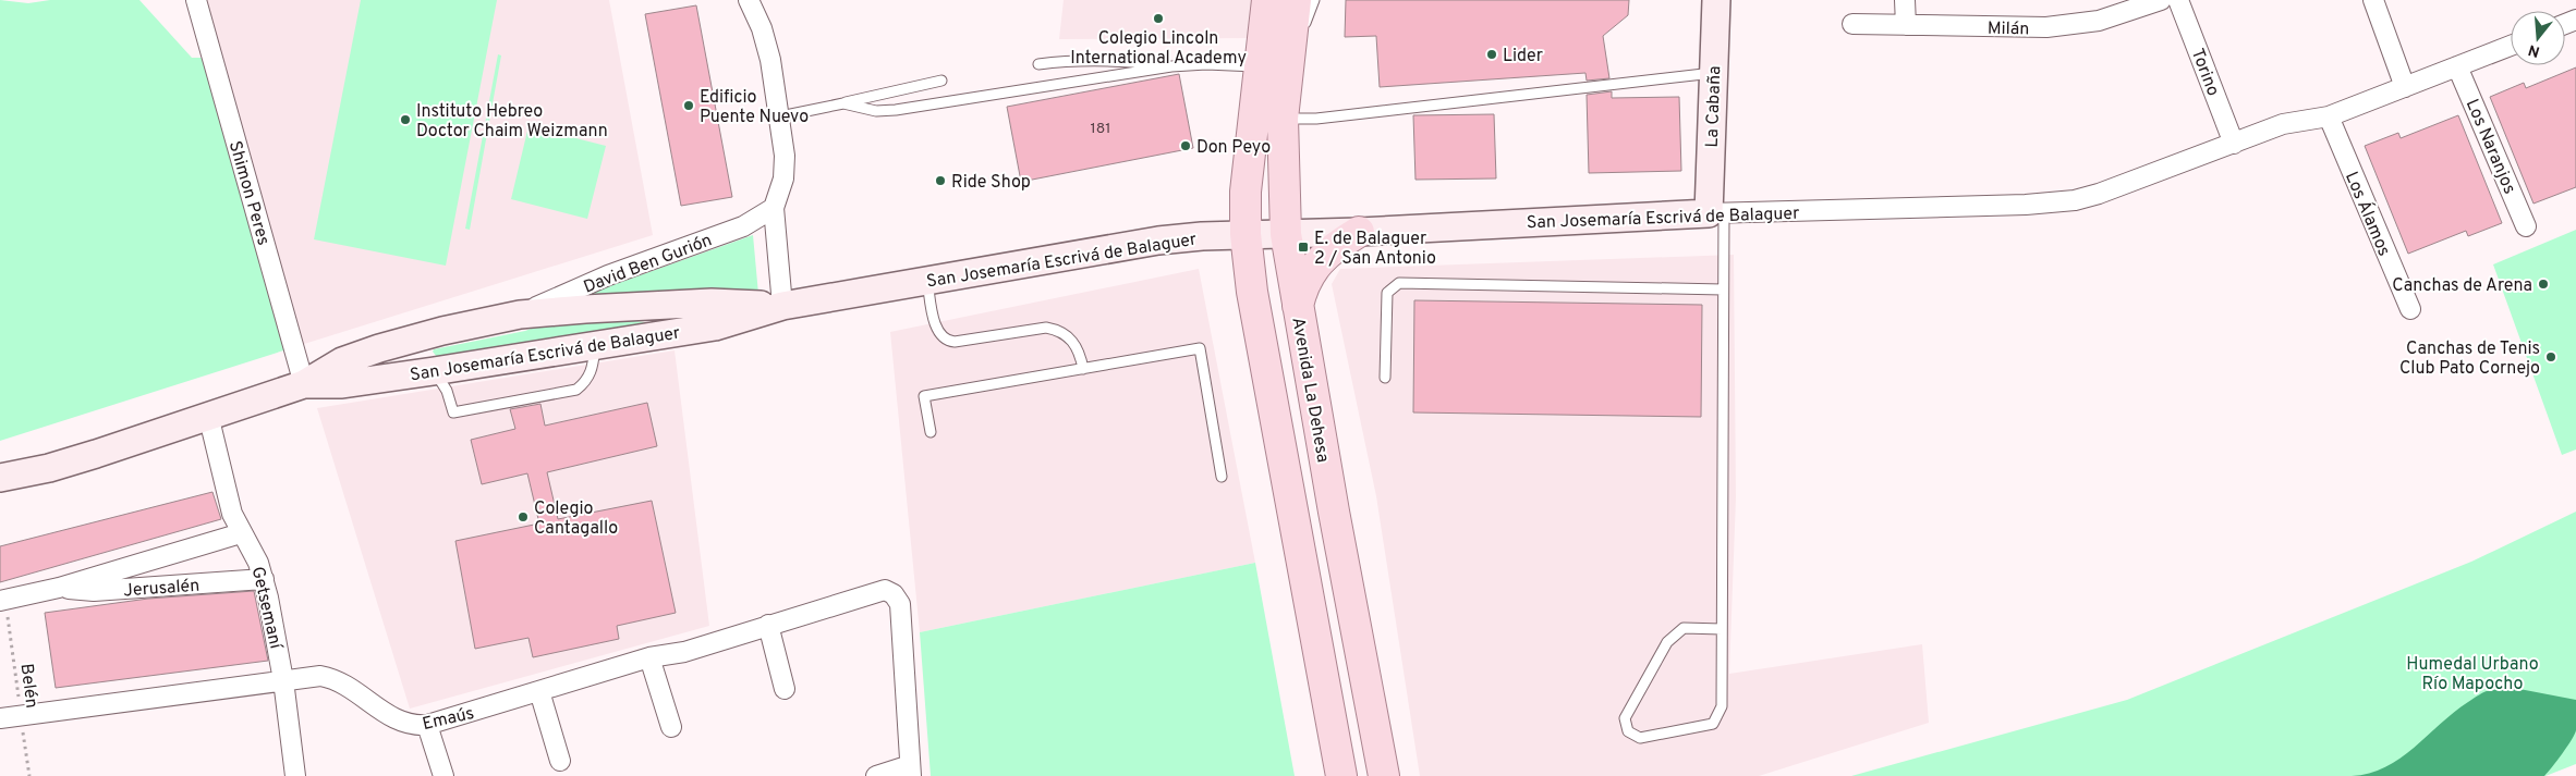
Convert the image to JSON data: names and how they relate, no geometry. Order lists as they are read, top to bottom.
{
  "streets": {
    "main road": ["Avenida La Dehesa"],
    "street": [
      "Milán",
      "Torino",
      "La Cabaña",
      "Los Naranjos",
      "Shimon Peres",
      "Los Álamos",
      "San Josemaría Escrivá de Balaguer",
      "David Ben Gurión",
      "Jerusalén",
      "Getsemaní",
      "Emaús"
    ],
    "path": ["Belén"]
  },
  "crossings": [
    ["Torino", "San Josemaría Escrivá de Balaguer"],
    ["La Cabaña", "San Josemaría Escrivá de Balaguer"],
    ["Los Naranjos", "San Josemaría Escrivá de Balaguer"],
    ["Shimon Peres", "San Josemaría Escrivá de Balaguer"],
    ["Los Álamos", "San Josemaría Escrivá de Balaguer"],
    ["San Josemaría Escrivá de Balaguer", "David Ben Gurión"],
    ["San Josemaría Escrivá de Balaguer", "Avenida La Dehesa"],
    ["San Josemaría Escrivá de Balaguer", "Getsemaní"],
    ["Jerusalén", "Getsemaní"],
    ["Jerusalén", "Belén"],
    ["Getsemaní", "Emaús"],
    ["Belén", "Emaús"]
  ],
  "parks": ["Humedal Urbano Río Mapocho"],
  "places": {
    "other": [
      "Colegio Lincoln International Academy",
      "Lider",
      "Edificio Puente Nuevo",
      "Instituto Hebreo Doctor Chaim Weizmann",
      "Don Peyo",
      "Ride Shop",
      "Canchas de Arena",
      "Canchas de Tenis Club Pato Cornejo",
      "Colegio Cantagallo"
    ],
    "transit": ["E. de Balaguer 2 / San Antonio"]
  },
  "house_numbers": ["181"],
  "north": "bottom"
}
